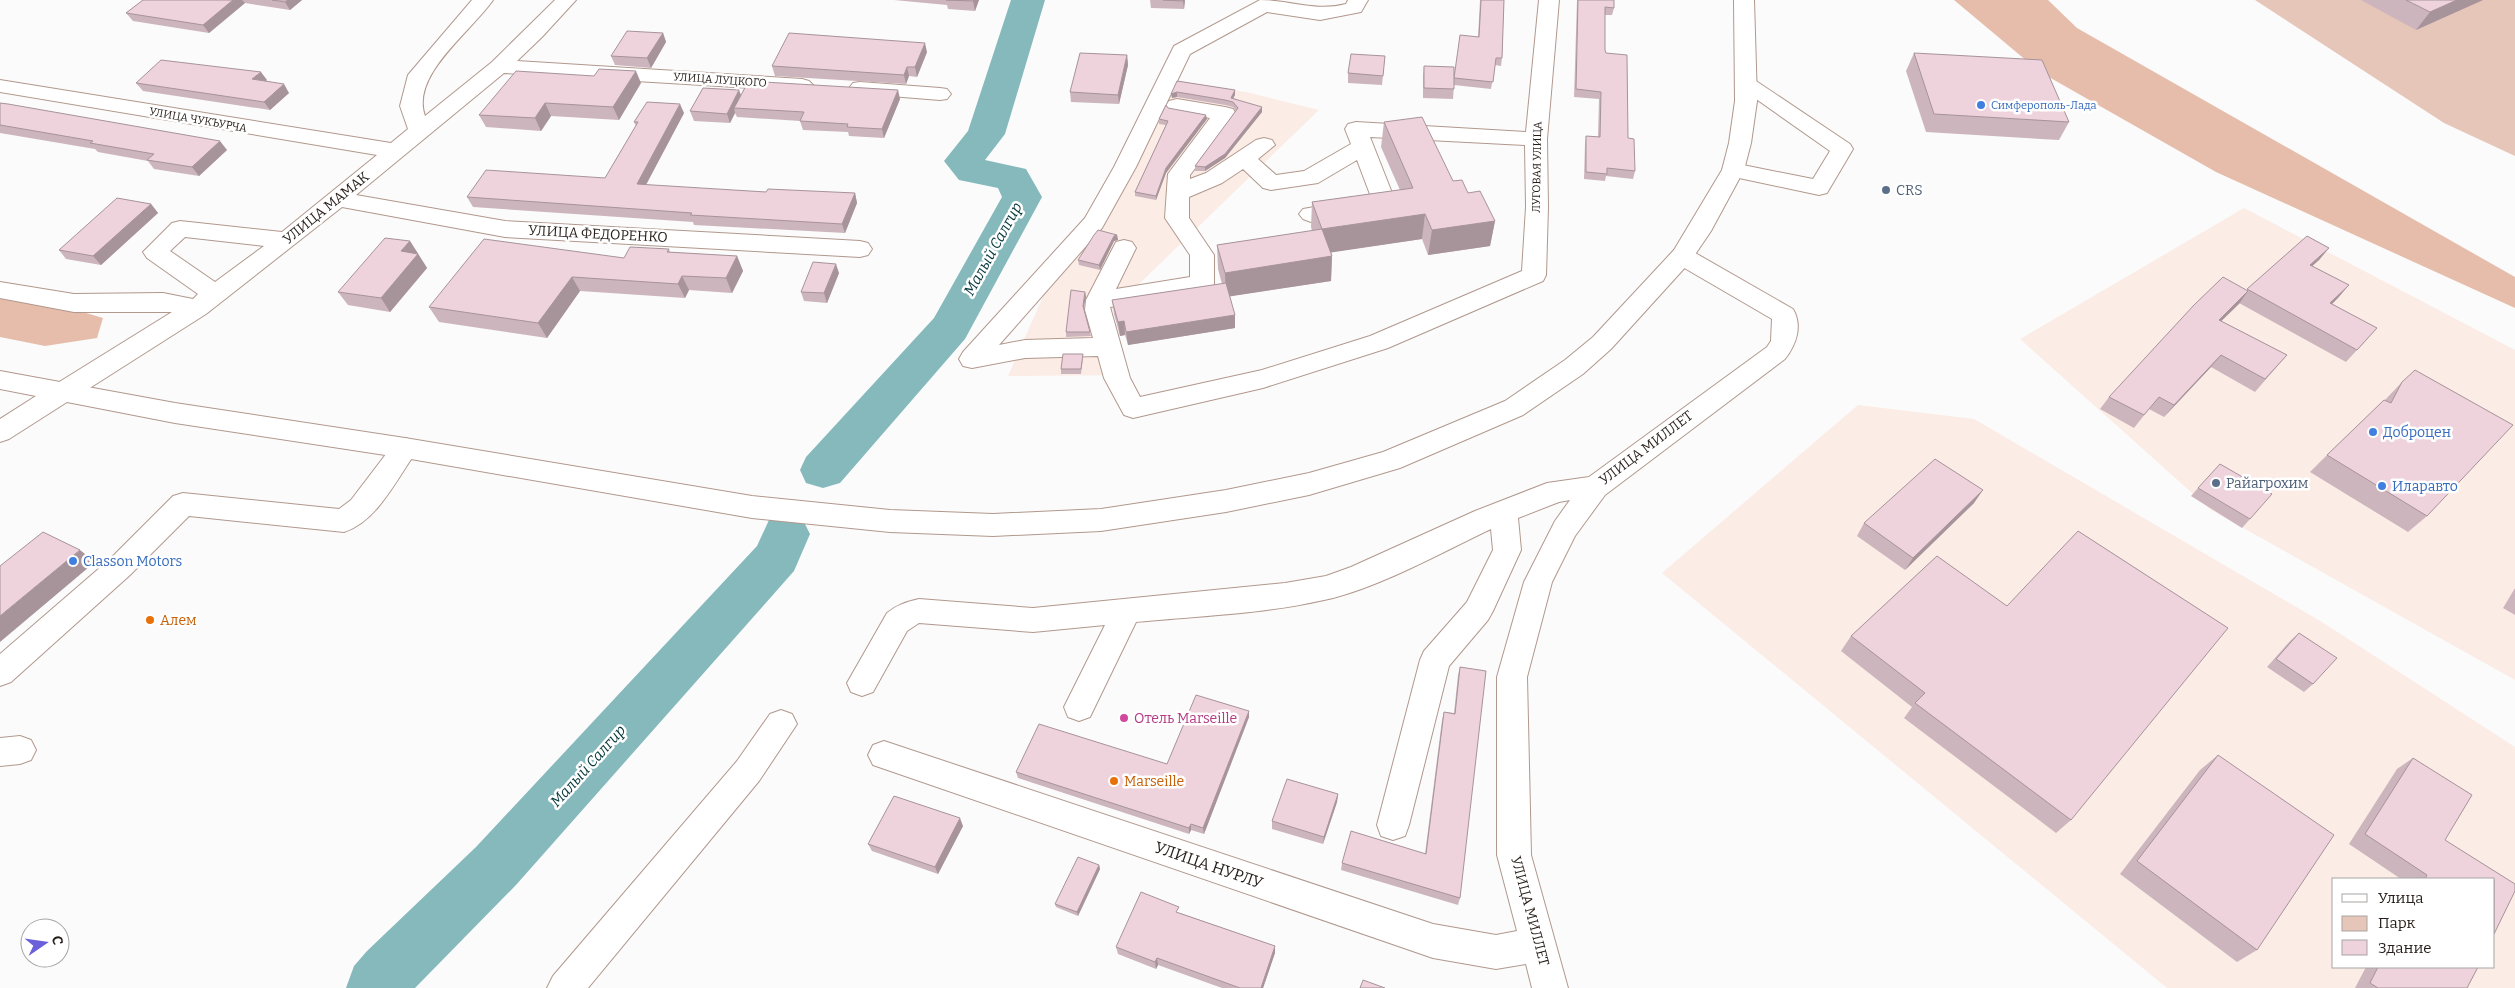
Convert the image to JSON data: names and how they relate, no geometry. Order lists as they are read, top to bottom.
{
  "streets": {
    "street": [
      "УЛИЦА ЛУЦКОГО",
      "УЛИЦА ЧУКЪУРЧА",
      "ЛУГОВАЯ УЛИЦА",
      "УЛИЦА МАМАК",
      "УЛИЦА ФЕДОРЕНКО",
      "УЛИЦА МИЛЛЕТ",
      "УЛИЦА НУРЛУ"
    ]
  },
  "crossings": [
    ["УЛИЦА ЛУЦКОГО", "УЛИЦА МАМАК"],
    ["УЛИЦА ЧУКЪУРЧА", "УЛИЦА МАМАК"],
    ["УЛИЦА МАМАК", "УЛИЦА ФЕДОРЕНКО"],
    ["УЛИЦА МИЛЛЕТ", "УЛИЦА НУРЛУ"]
  ],
  "water": ["Малый Салгир"],
  "places": [
    "Симферополь-Лада",
    "CRS",
    "Доброцен",
    "Райагрохим",
    "Иларавто",
    "Classon Motors",
    "Алем",
    "Отель Marseille",
    "Marseille"
  ],
  "legend": ["Улица", "Парк", "Здание"],
  "north": "right"
}
